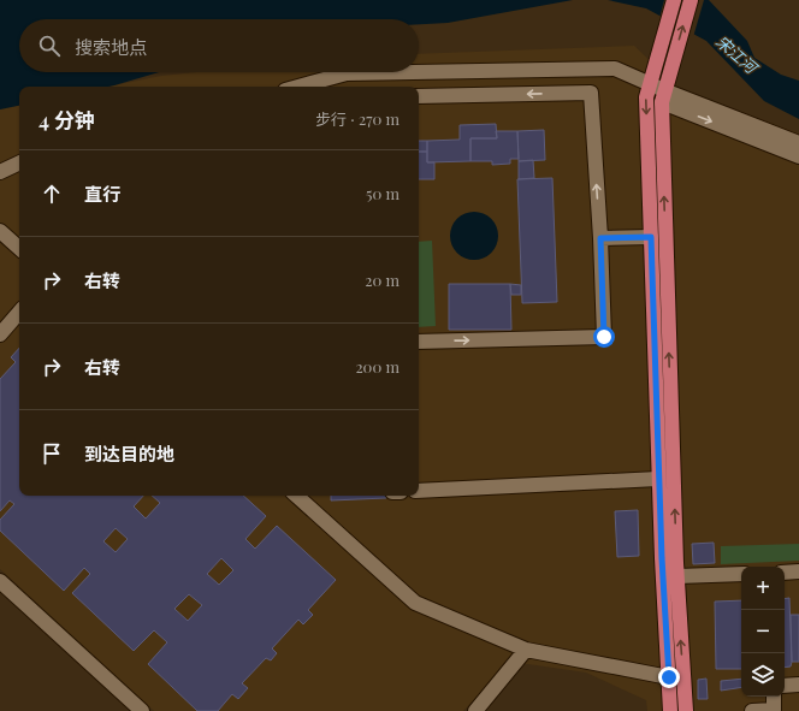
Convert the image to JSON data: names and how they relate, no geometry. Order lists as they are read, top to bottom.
{
  "water": ["宋江河"],
  "page": {
    "search": "搜索地点",
    "heading": ["4 分钟", "步行 · 270 m"],
    "list": [
      ["直行", "50 m"],
      ["右转", "20 m"],
      ["右转", "200 m"],
      "到达目的地"
    ],
    "map_buttons": ["+", "−"]
  }
}
